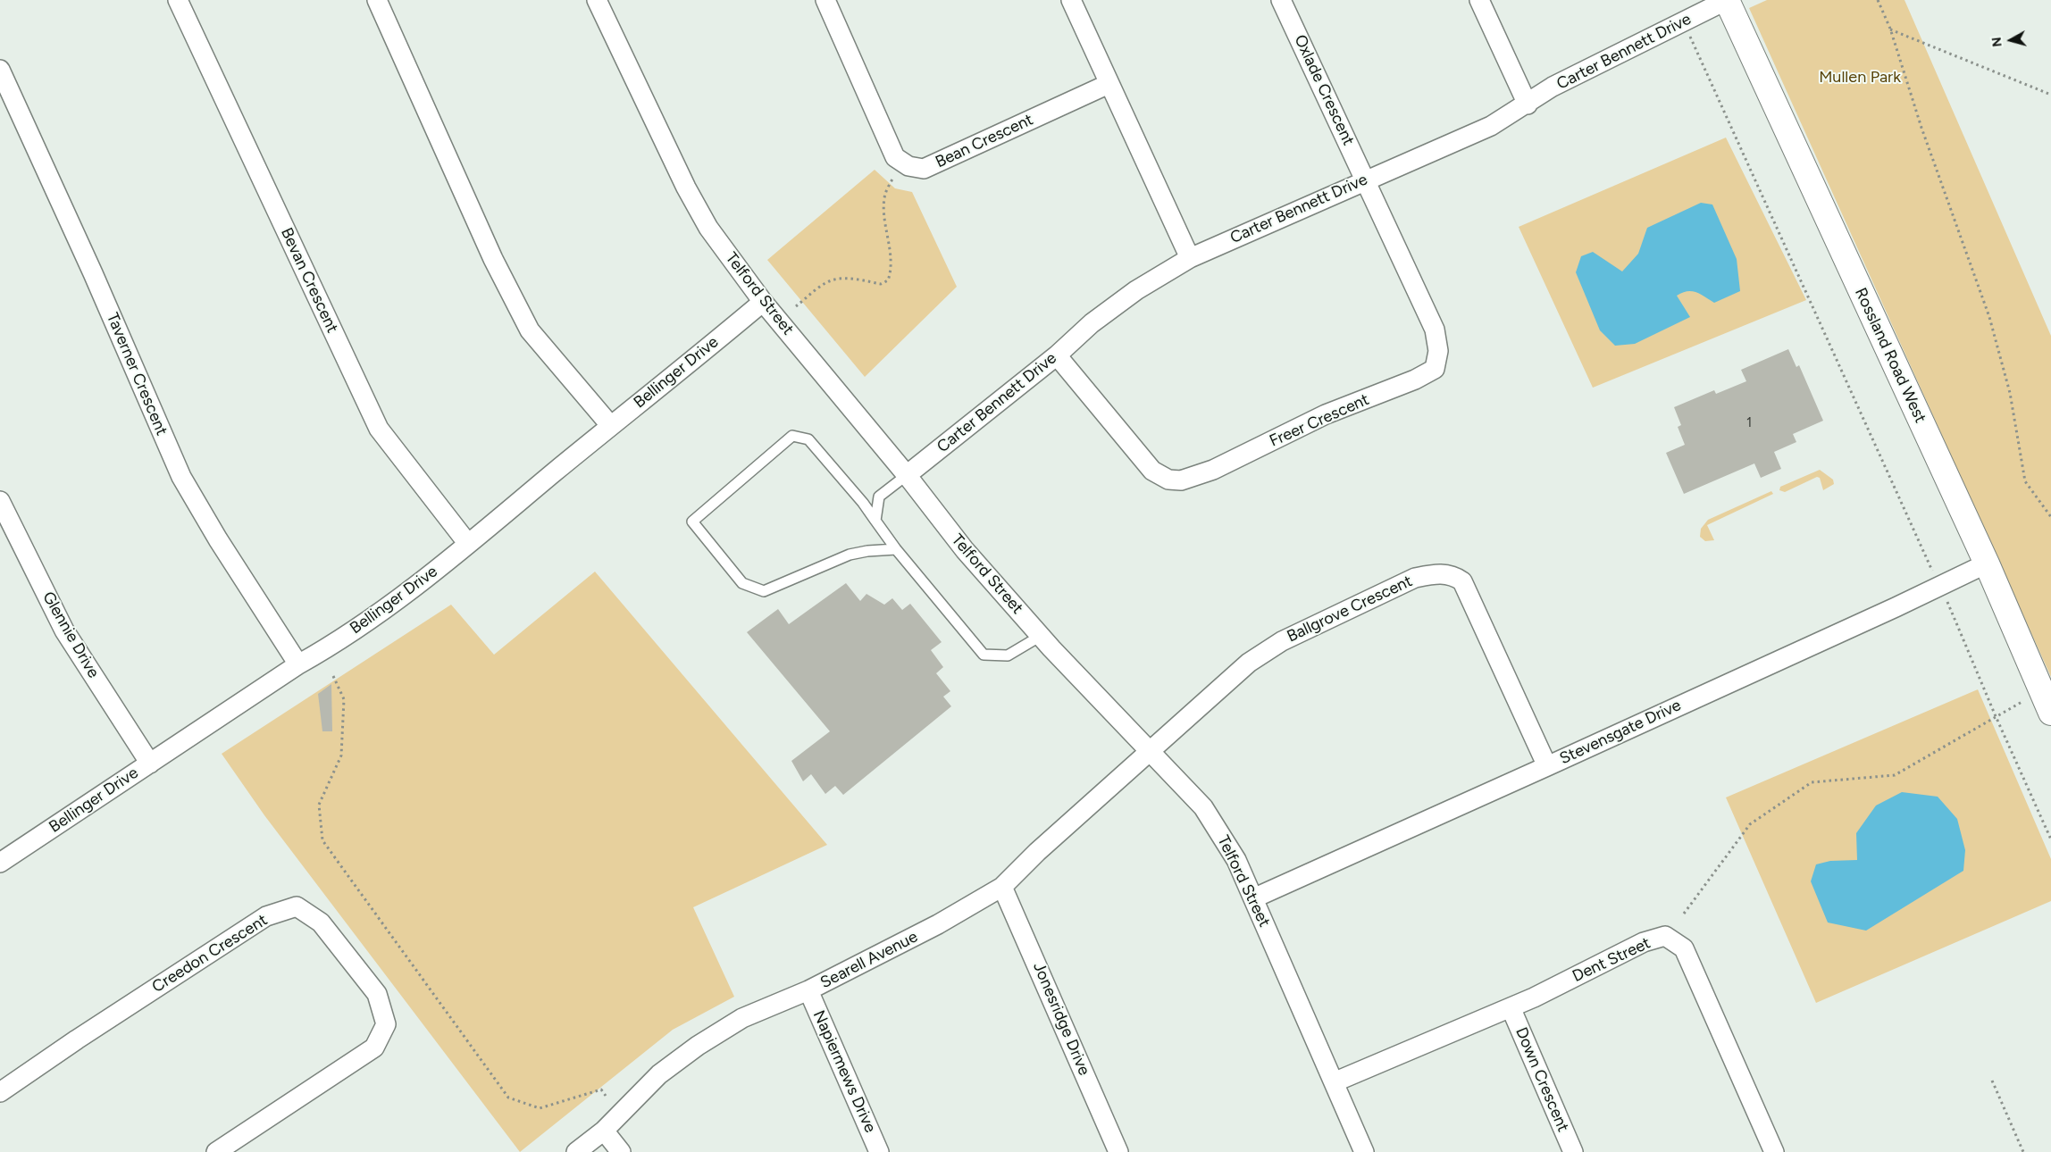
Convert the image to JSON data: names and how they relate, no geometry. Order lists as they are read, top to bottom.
{
  "streets": {
    "main road": ["Rossland Road West"],
    "street": [
      "Carter Bennett Drive",
      "Oxlade Crescent",
      "Bean Crescent",
      "Bevan Crescent",
      "Telford Street",
      "Bellinger Drive",
      "Taverner Crescent",
      "Freer Crescent",
      "Ballgrove Crescent",
      "Glennie Drive",
      "Stevensgate Drive",
      "Creedon Crescent",
      "Searell Avenue",
      "Dent Street",
      "Jonesridge Drive",
      "Napiermews Drive",
      "Down Crescent"
    ]
  },
  "crossings": [
    ["Carter Bennett Drive", "Oxlade Crescent"],
    ["Carter Bennett Drive", "Telford Street"],
    ["Carter Bennett Drive", "Rossland Road West"],
    ["Carter Bennett Drive", "Freer Crescent"],
    ["Oxlade Crescent", "Freer Crescent"],
    ["Bevan Crescent", "Bellinger Drive"],
    ["Telford Street", "Bellinger Drive"],
    ["Telford Street", "Ballgrove Crescent"],
    ["Telford Street", "Stevensgate Drive"],
    ["Telford Street", "Searell Avenue"],
    ["Telford Street", "Dent Street"],
    ["Rossland Road West", "Stevensgate Drive"],
    ["Bellinger Drive", "Taverner Crescent"],
    ["Bellinger Drive", "Glennie Drive"],
    ["Ballgrove Crescent", "Stevensgate Drive"],
    ["Ballgrove Crescent", "Searell Avenue"],
    ["Searell Avenue", "Jonesridge Drive"],
    ["Searell Avenue", "Napiermews Drive"],
    ["Dent Street", "Down Crescent"]
  ],
  "parks": ["Mullen Park"],
  "house_numbers": ["1"],
  "north": "left"
}
